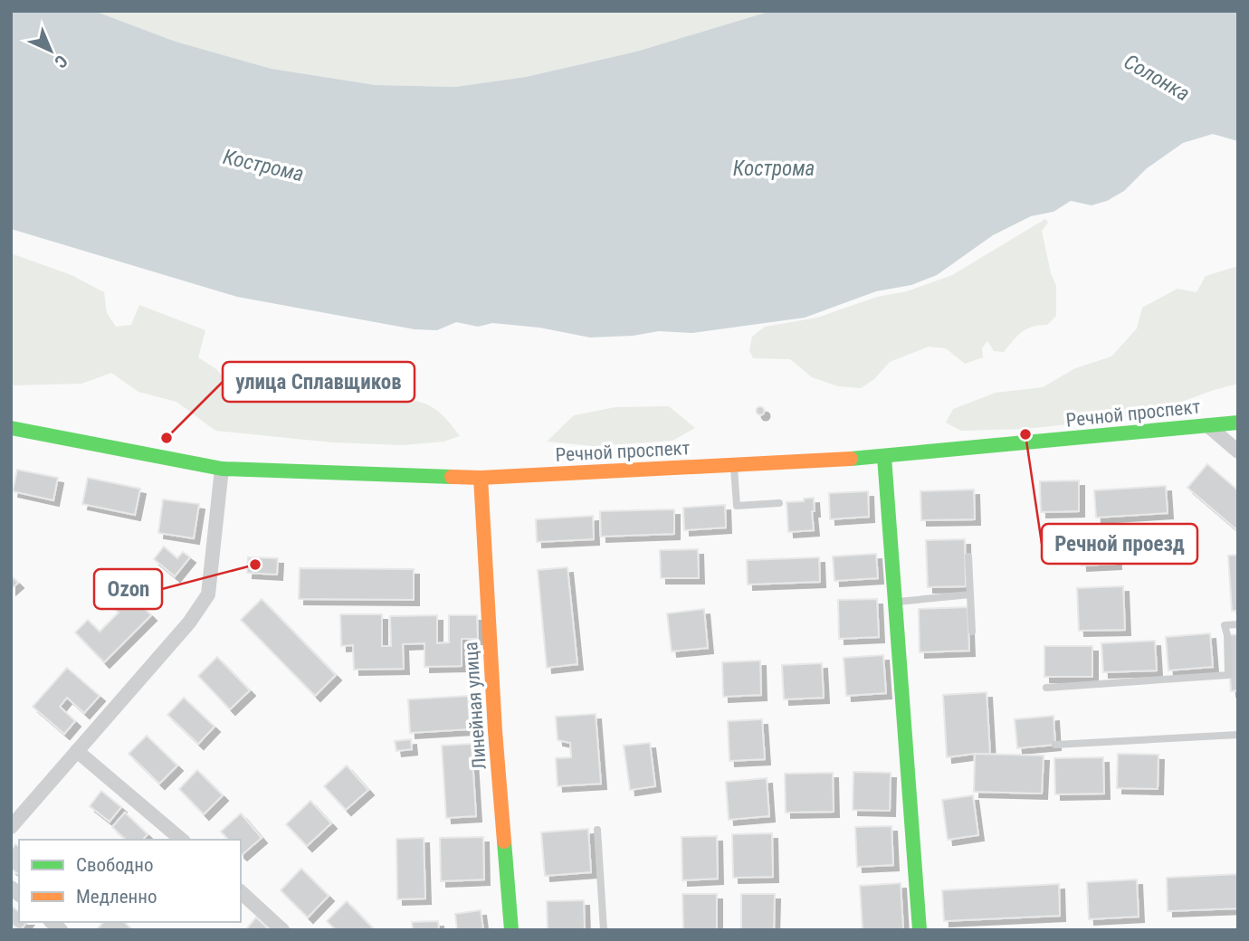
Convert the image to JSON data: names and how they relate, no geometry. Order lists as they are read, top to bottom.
{
  "streets": {
    "street": ["Речной проспект", "Линейная улица"]
  },
  "crossings": [
    ["Речной проспект", "Линейная улица"]
  ],
  "water": ["Солонка", "Кострома"],
  "places": ["Речной проезд", "улица Сплавщиков", "Ozon"],
  "legend": ["Свободно", "Медленно"],
  "north": "bottom right"
}
